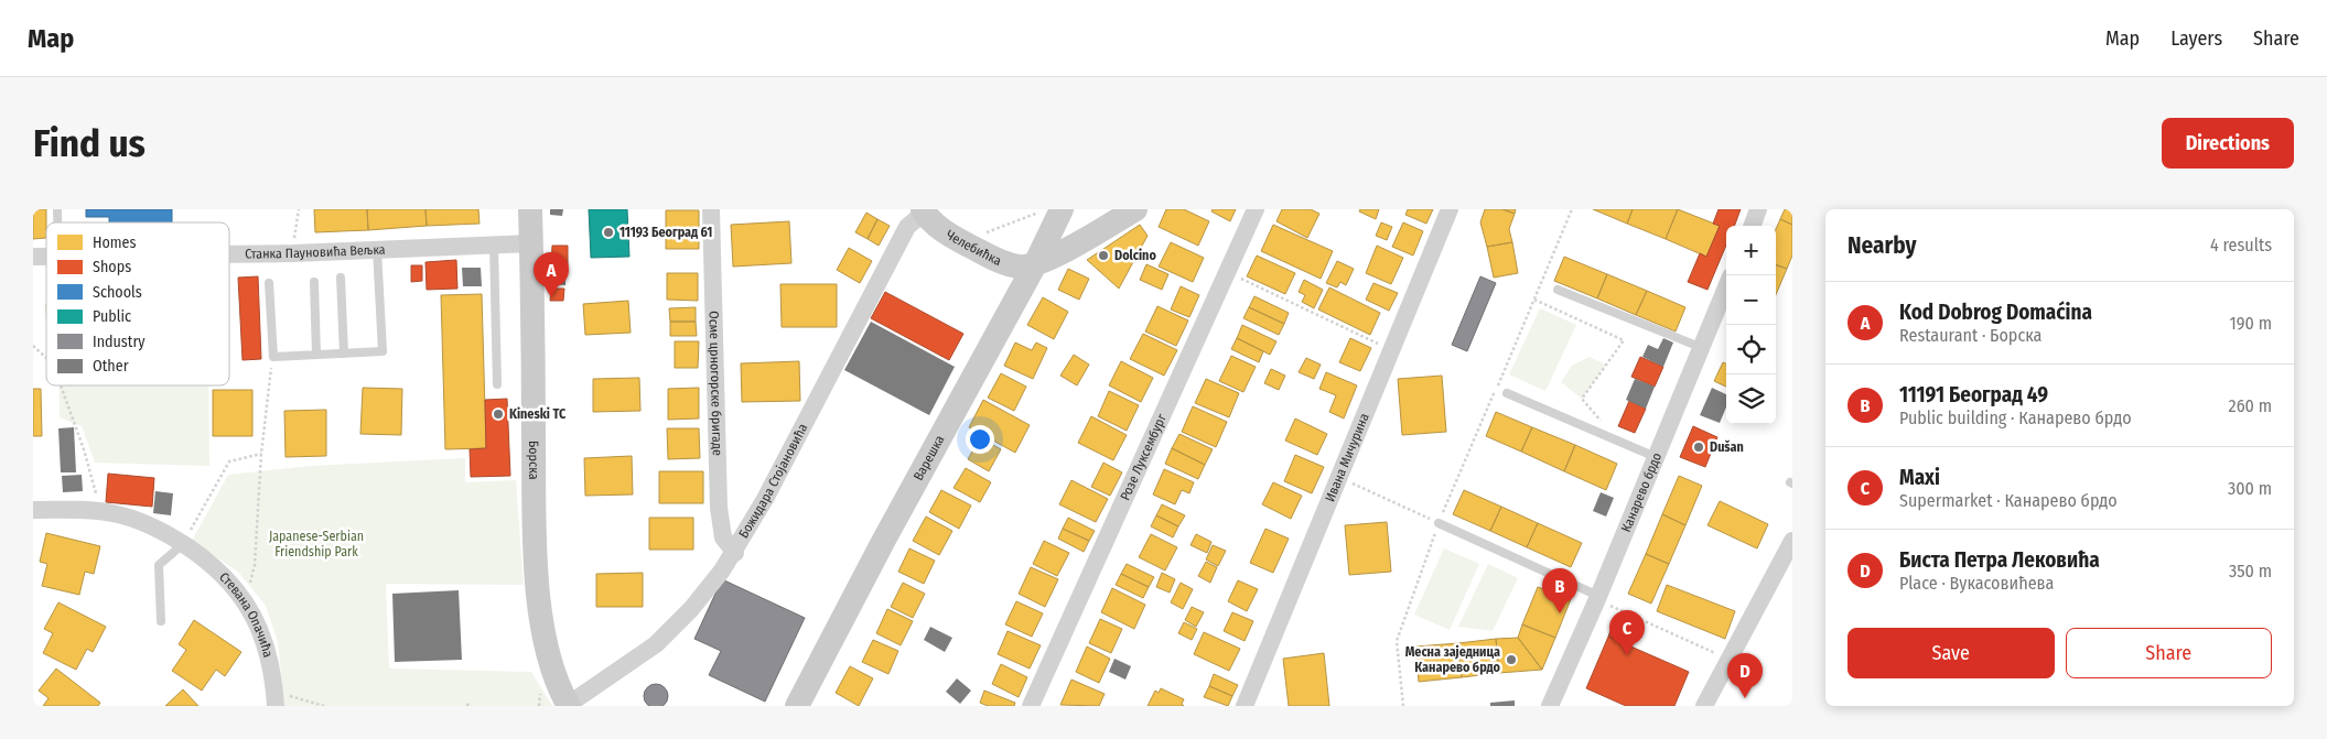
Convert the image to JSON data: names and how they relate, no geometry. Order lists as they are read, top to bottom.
{
  "streets": {
    "street": [
      "Челебићка",
      "Станка Пауновића Вељка",
      "Осме црногорске бригаде",
      "Варешка",
      "Ивана Мичурина",
      "Розе Луксембург",
      "Борска",
      "Божидара Стојановића",
      "Канарево брдо",
      "Стевана Опачића"
    ]
  },
  "crossings": [
    ["Челебићка", "Варешка"],
    ["Челебићка", "Божидара Стојановића"],
    ["Станка Пауновића Вељка", "Борска"],
    ["Осме црногорске бригаде", "Божидара Стојановића"],
    ["Борска", "Божидара Стојановића"]
  ],
  "parks": ["Japanese-Serbian Friendship Park"],
  "places": [
    "11193 Београд 61",
    "Dolcino",
    "Kineski TC",
    "Dušan",
    "Месна заједница Канарево брдо"
  ],
  "legend": [
    "Homes",
    "Shops",
    "Schools",
    "Public",
    "Industry",
    "Other"
  ],
  "page": {
    "header": "Map",
    "nav": ["Map", "Layers", "Share"],
    "buttons": [
      "Directions",
      ["Save", "Share"]
    ],
    "title": "Find us",
    "heading": ["Nearby", "4 results"],
    "map_buttons": ["+", "−"],
    "pins": [
      "A",
      "B",
      "C",
      "D"
    ],
    "list": [
      {
        "mark": "A",
        "name": "Kod Dobrog Domaćina",
        "note": "Restaurant · Борска",
        "value": "190 m"
      },
      {
        "mark": "B",
        "name": "11191 Београд 49",
        "note": "Public building · Канарево брдо",
        "value": "260 m"
      },
      {
        "mark": "C",
        "name": "Maxi",
        "note": "Supermarket · Канарево брдо",
        "value": "300 m"
      },
      {
        "mark": "D",
        "name": "Биста Петра Лековића",
        "note": "Place · Вукасовићева",
        "value": "350 m"
      }
    ]
  }
}
